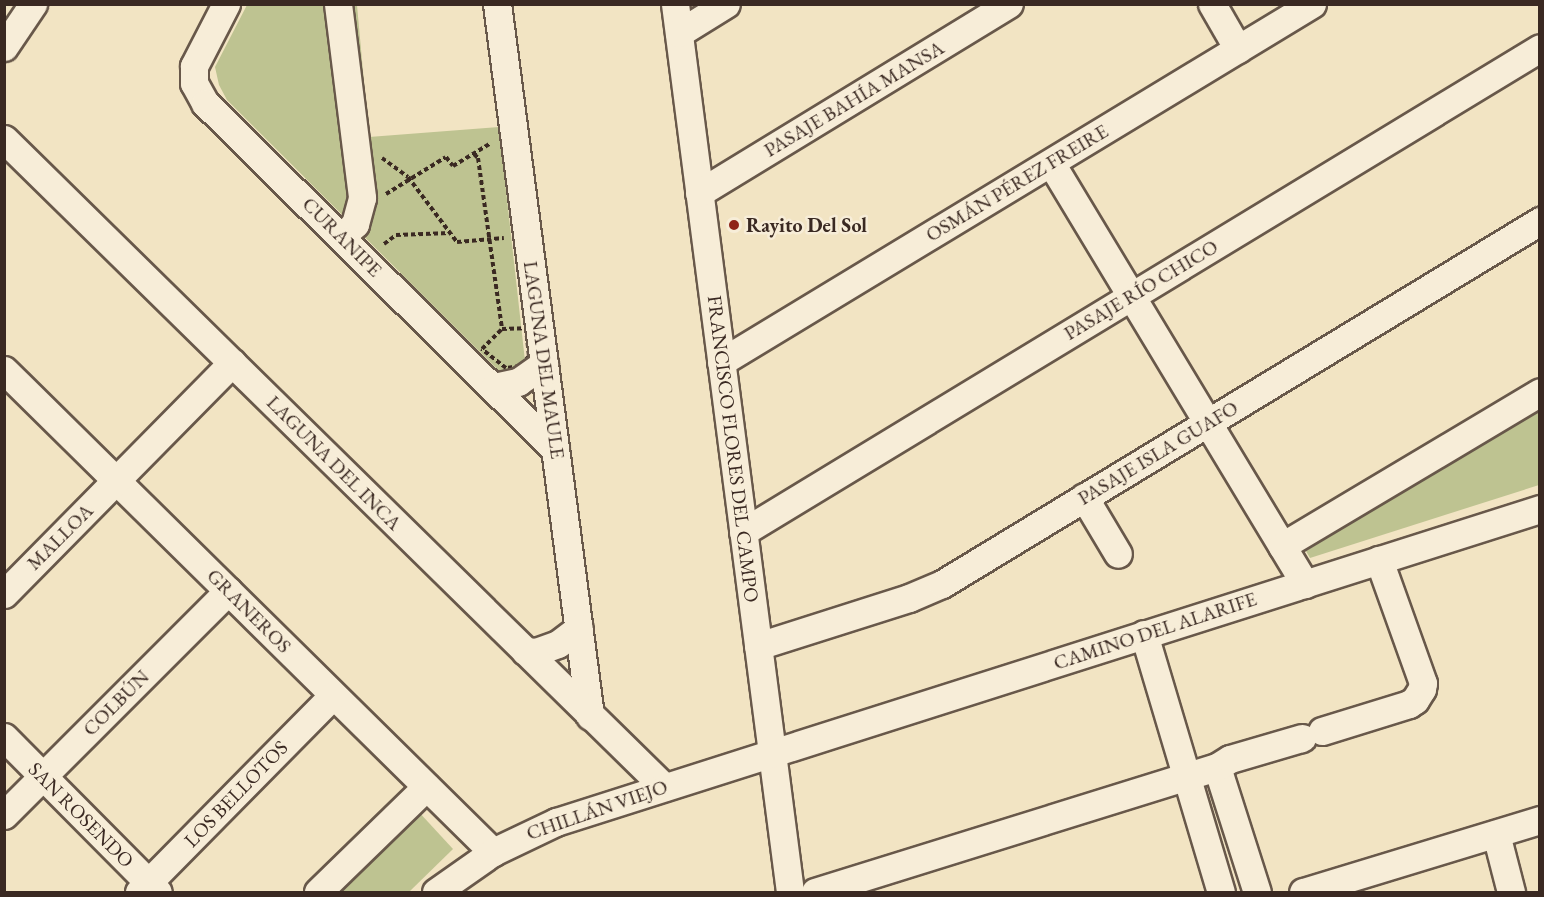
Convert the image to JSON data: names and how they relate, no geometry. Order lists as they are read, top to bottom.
{
  "streets": {
    "street": [
      "PASAJE BAHÍA MANSA",
      "OSMÁN PÉREZ FREIRE",
      "CURANIPE",
      "PASAJE RÍO CHICO",
      "LAGUNA DEL MAULE",
      "FRANCISCO FLORES DEL CAMPO",
      "PASAJE ISLA GUAFO",
      "LAGUNA DEL INCA",
      "MALLOA",
      "GRANEROS",
      "CAMINO DEL ALARIFE",
      "COLBÚN",
      "LOS BELLOTOS",
      "CHILLÁN VIEJO",
      "SAN ROSENDO"
    ]
  },
  "crossings": [
    ["PASAJE BAHÍA MANSA", "FRANCISCO FLORES DEL CAMPO"],
    ["OSMÁN PÉREZ FREIRE", "FRANCISCO FLORES DEL CAMPO"],
    ["CURANIPE", "LAGUNA DEL MAULE"],
    ["PASAJE RÍO CHICO", "FRANCISCO FLORES DEL CAMPO"],
    ["LAGUNA DEL MAULE", "LAGUNA DEL INCA"],
    ["FRANCISCO FLORES DEL CAMPO", "PASAJE ISLA GUAFO"],
    ["FRANCISCO FLORES DEL CAMPO", "CAMINO DEL ALARIFE"],
    ["FRANCISCO FLORES DEL CAMPO", "CHILLÁN VIEJO"],
    ["LAGUNA DEL INCA", "MALLOA"],
    ["LAGUNA DEL INCA", "CHILLÁN VIEJO"],
    ["MALLOA", "GRANEROS"],
    ["GRANEROS", "COLBÚN"],
    ["GRANEROS", "LOS BELLOTOS"],
    ["GRANEROS", "CHILLÁN VIEJO"],
    ["CAMINO DEL ALARIFE", "CHILLÁN VIEJO"],
    ["COLBÚN", "SAN ROSENDO"],
    ["LOS BELLOTOS", "SAN ROSENDO"]
  ],
  "places": ["Rayito Del Sol"]
}
